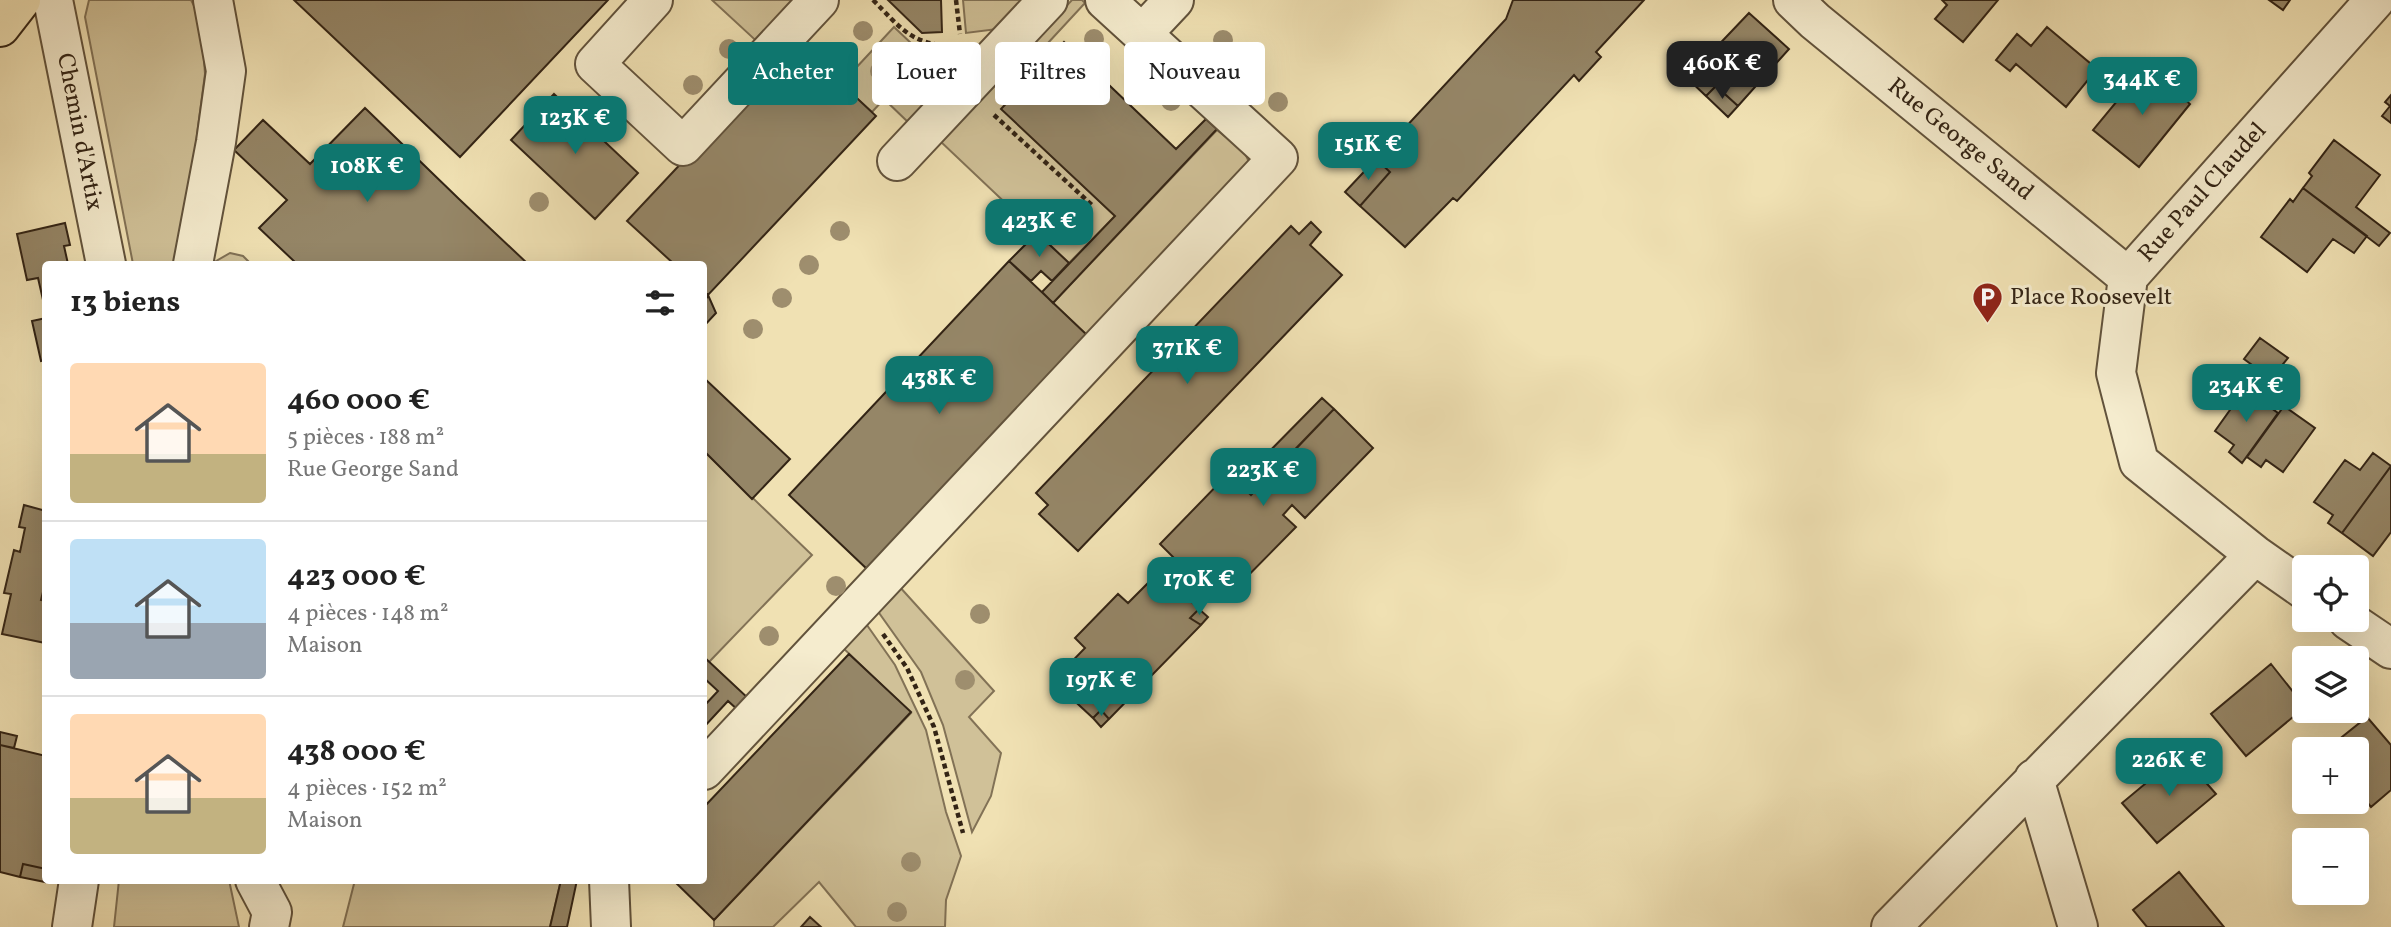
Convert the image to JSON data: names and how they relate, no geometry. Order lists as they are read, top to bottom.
{
  "streets": {
    "street": ["Chemin d'Artix", "Rue George Sand", "Rue Paul Claudel"]
  },
  "crossings": [
    ["Rue George Sand", "Rue Paul Claudel"]
  ],
  "places": {
    "parking": ["Place Roosevelt"]
  },
  "page": {
    "price": [
      "460K €",
      "344K €",
      "123K €",
      "151K €",
      "108K €",
      "423K €",
      "371K €",
      "438K €",
      "234K €",
      "223K €",
      "170K €",
      "197K €",
      "226K €"
    ],
    "chip": [
      "Acheter",
      "Louer",
      "Filtres",
      "Nouveau"
    ],
    "heading": "13 biens",
    "list": [
      {
        "name": "460 000 €",
        "note": "5 pièces · 188 m² · Rue George Sand"
      },
      {
        "name": "423 000 €",
        "note": "4 pièces · 148 m² · Maison"
      },
      {
        "name": "438 000 €",
        "note": "4 pièces · 152 m² · Maison"
      }
    ],
    "map_buttons": ["+", "−"]
  }
}
